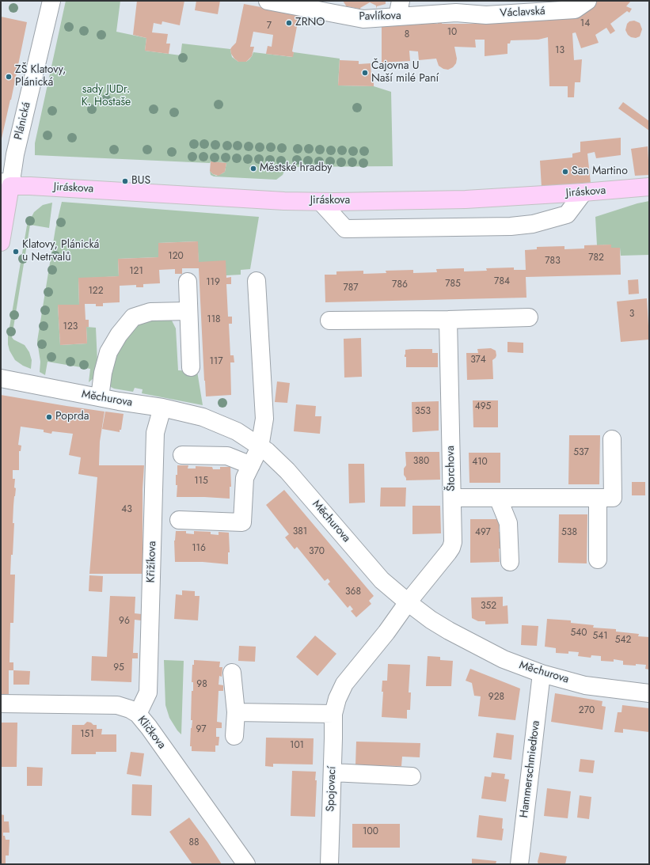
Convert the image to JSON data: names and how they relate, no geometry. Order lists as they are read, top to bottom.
{
  "streets": {
    "main road": ["Plánická", "Jiráskova"],
    "street": [
      "Václavská",
      "Pavlíkova",
      "Měchurova",
      "Štorchova",
      "Křižíkova",
      "Kličkova",
      "Hammerschmiedtova",
      "Spojovací"
    ]
  },
  "crossings": [
    ["Václavská", "Pavlíkova"],
    ["Plánická", "Jiráskova"],
    ["Měchurova", "Štorchova"],
    ["Měchurova", "Křižíkova"],
    ["Měchurova", "Hammerschmiedtova"],
    ["Měchurova", "Spojovací"],
    ["Štorchova", "Spojovací"],
    ["Křižíkova", "Kličkova"]
  ],
  "parks": ["sady JUDr. K. Hostaše"],
  "places": [
    "ZRNO",
    "Čajovna U Naší milé Paní",
    "ZŠ Klatovy, Plánická",
    "Městské hradby",
    "San Martino",
    "BUS",
    "Klatovy, Plánická u Netrvalů",
    "Poprda"
  ],
  "house_numbers": [
    "14",
    "7",
    "10",
    "8",
    "13",
    "120",
    "782",
    "783",
    "121",
    "784",
    "119",
    "785",
    "786",
    "787",
    "122",
    "3",
    "118",
    "123",
    "374",
    "117",
    "495",
    "353",
    "537",
    "380",
    "410",
    "115",
    "43",
    "381",
    "497",
    "538",
    "116",
    "370",
    "368",
    "352",
    "96",
    "540",
    "541",
    "542",
    "95",
    "98",
    "928",
    "270",
    "97",
    "151",
    "101",
    "100",
    "88"
  ]
}
